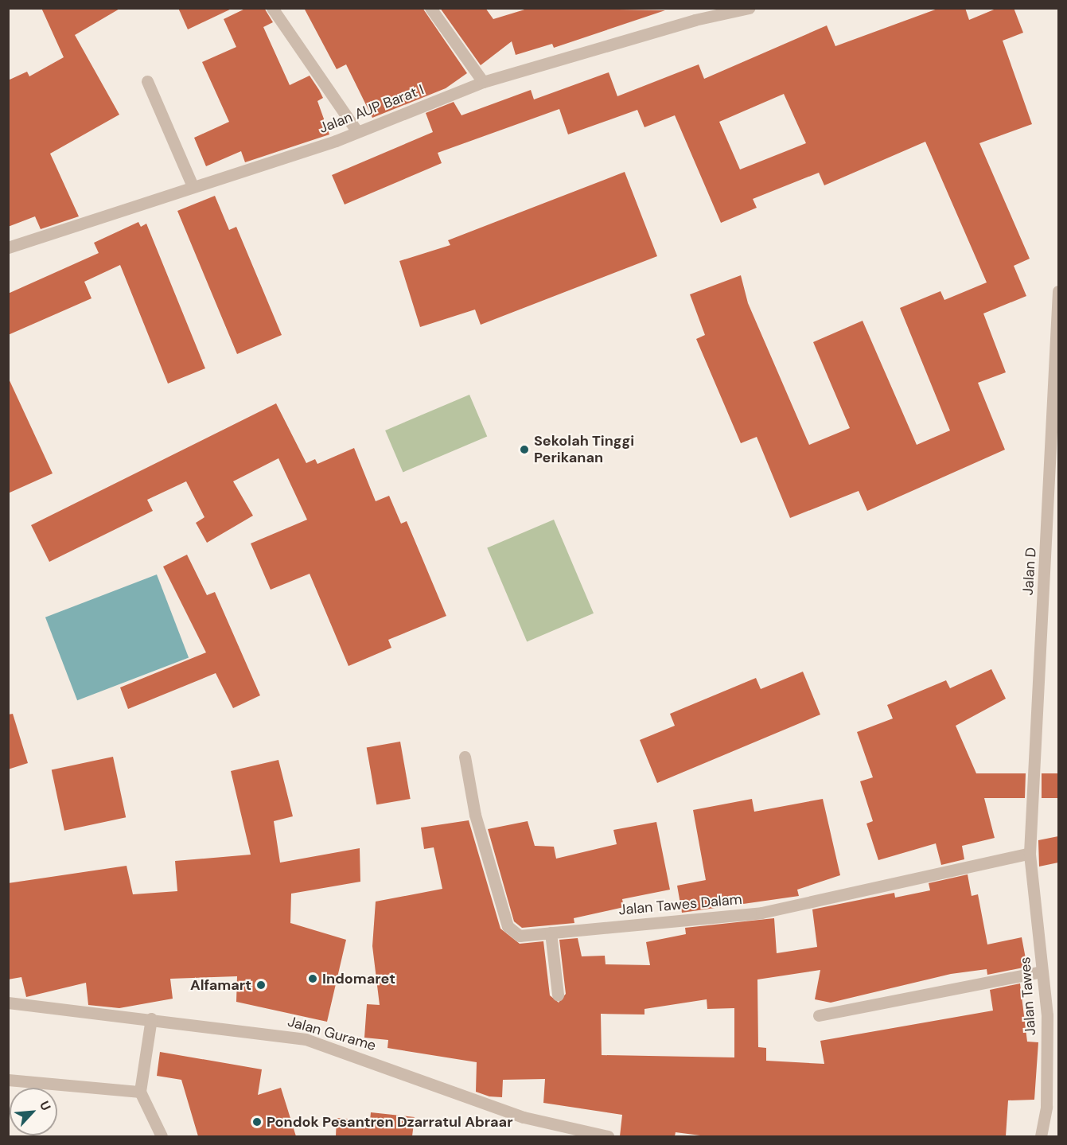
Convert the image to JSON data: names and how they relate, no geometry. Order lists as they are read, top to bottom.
{
  "streets": {
    "street": [
      "Jalan AUP Barat I",
      "Jalan D",
      "Jalan Tawes Dalam",
      "Jalan Tawes",
      "Jalan Gurame"
    ]
  },
  "crossings": [
    ["Jalan D", "Jalan Tawes Dalam"],
    ["Jalan D", "Jalan Tawes"],
    ["Jalan Tawes Dalam", "Jalan Tawes"]
  ],
  "places": [
    "Sekolah Tinggi Perikanan",
    "Indomaret",
    "Alfamart",
    "Pondok Pesantren Dzarratul Abraar"
  ],
  "north": "top right"
}
